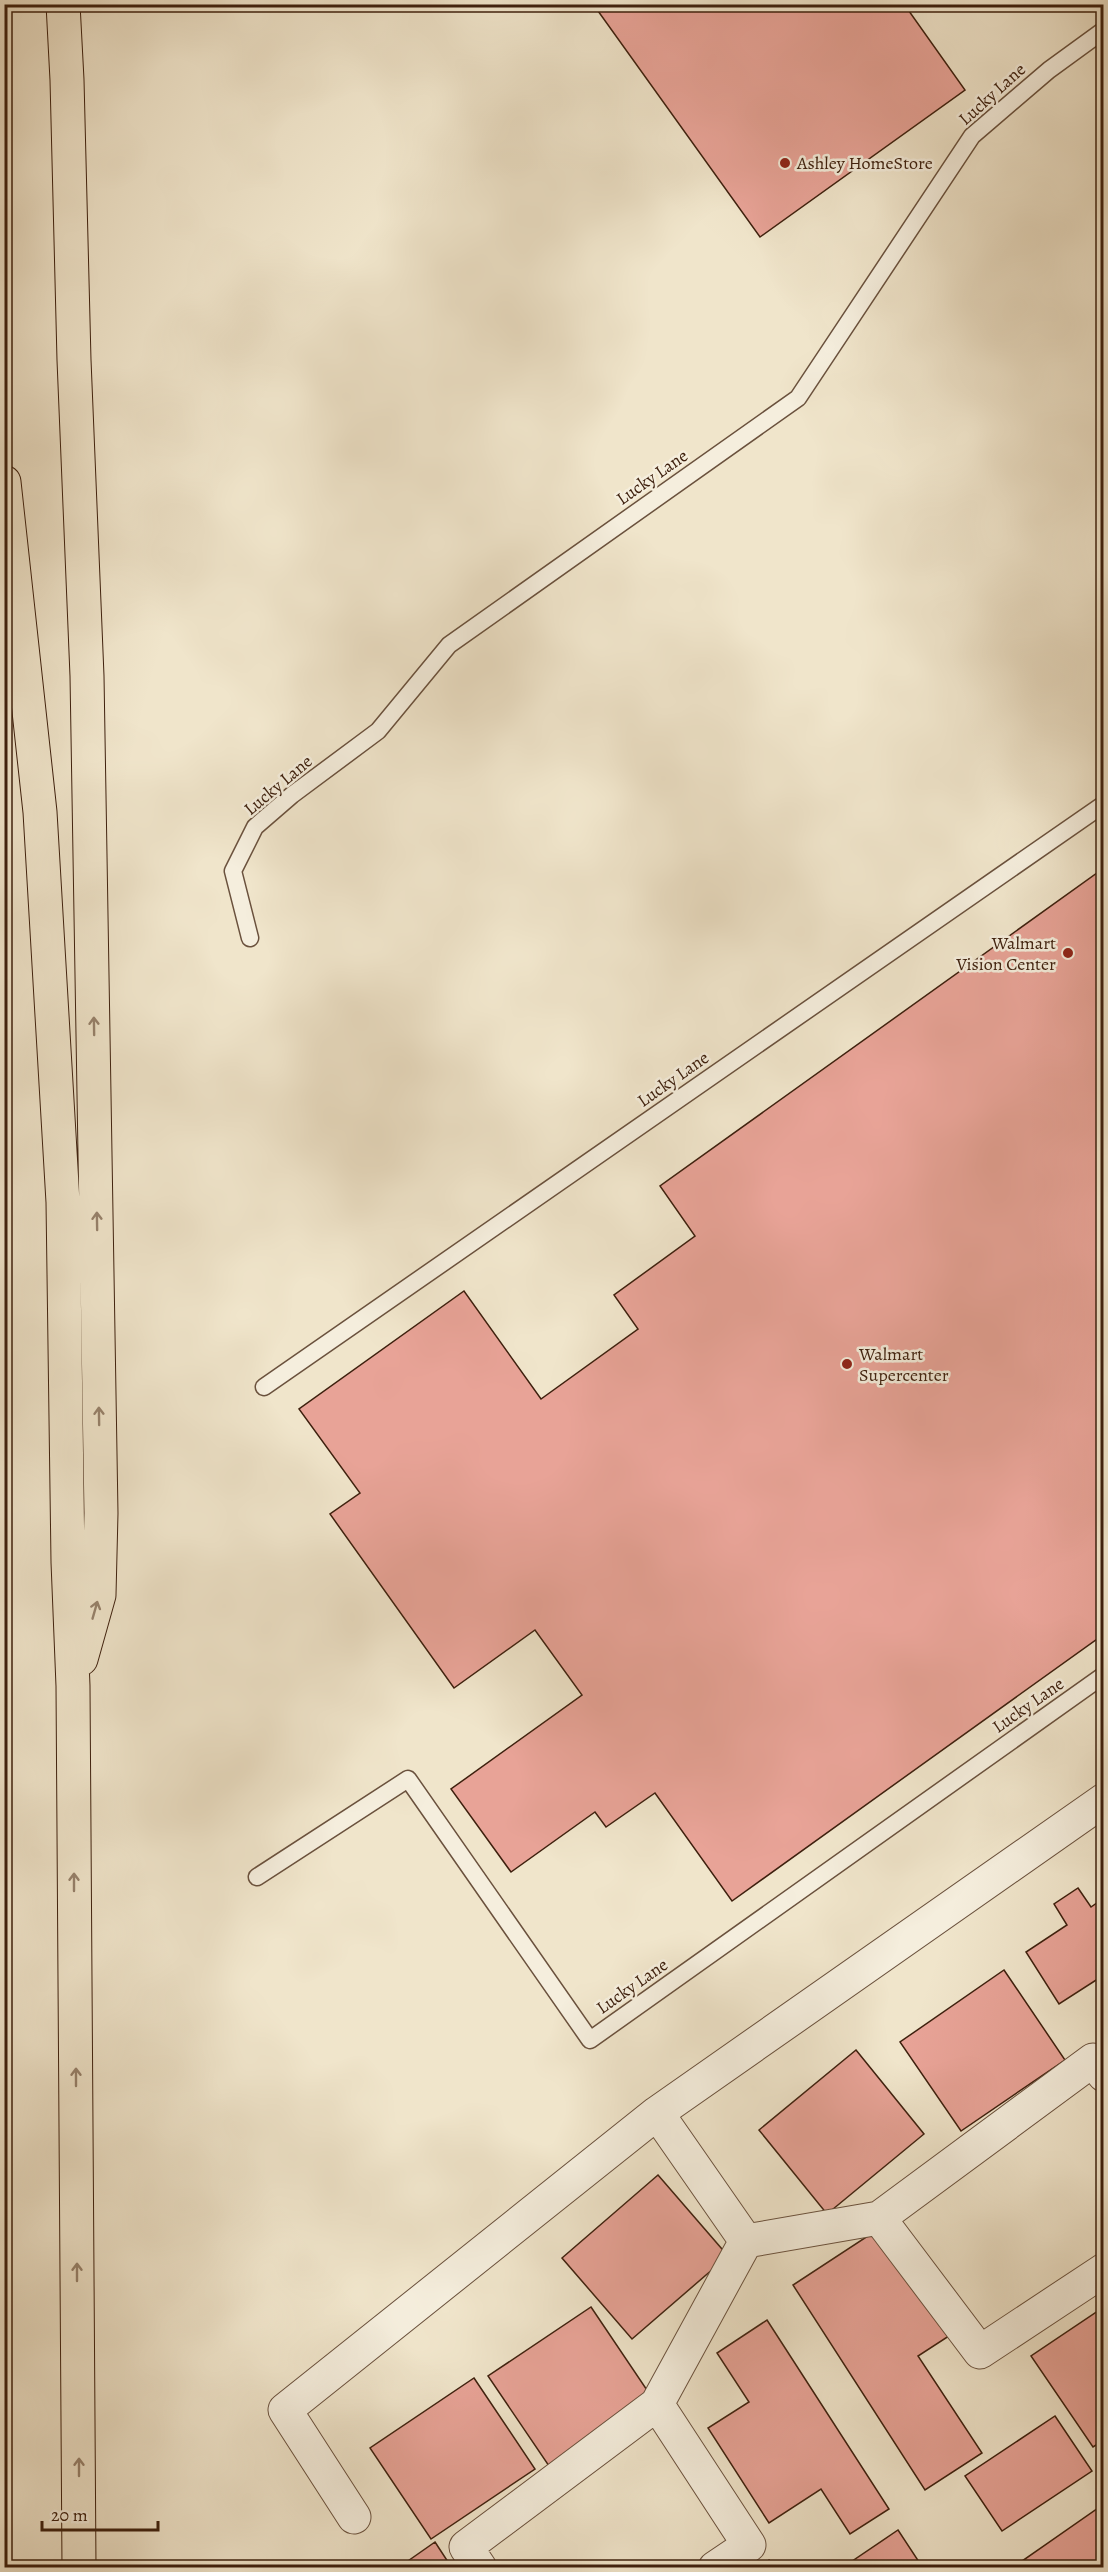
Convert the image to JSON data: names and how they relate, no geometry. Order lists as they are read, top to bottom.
{
  "streets": {
    "lane": ["Lucky Lane"]
  },
  "places": ["Ashley HomeStore", "Walmart Vision Center", "Walmart Supercenter"],
  "scale_bar": "20 m"
}
